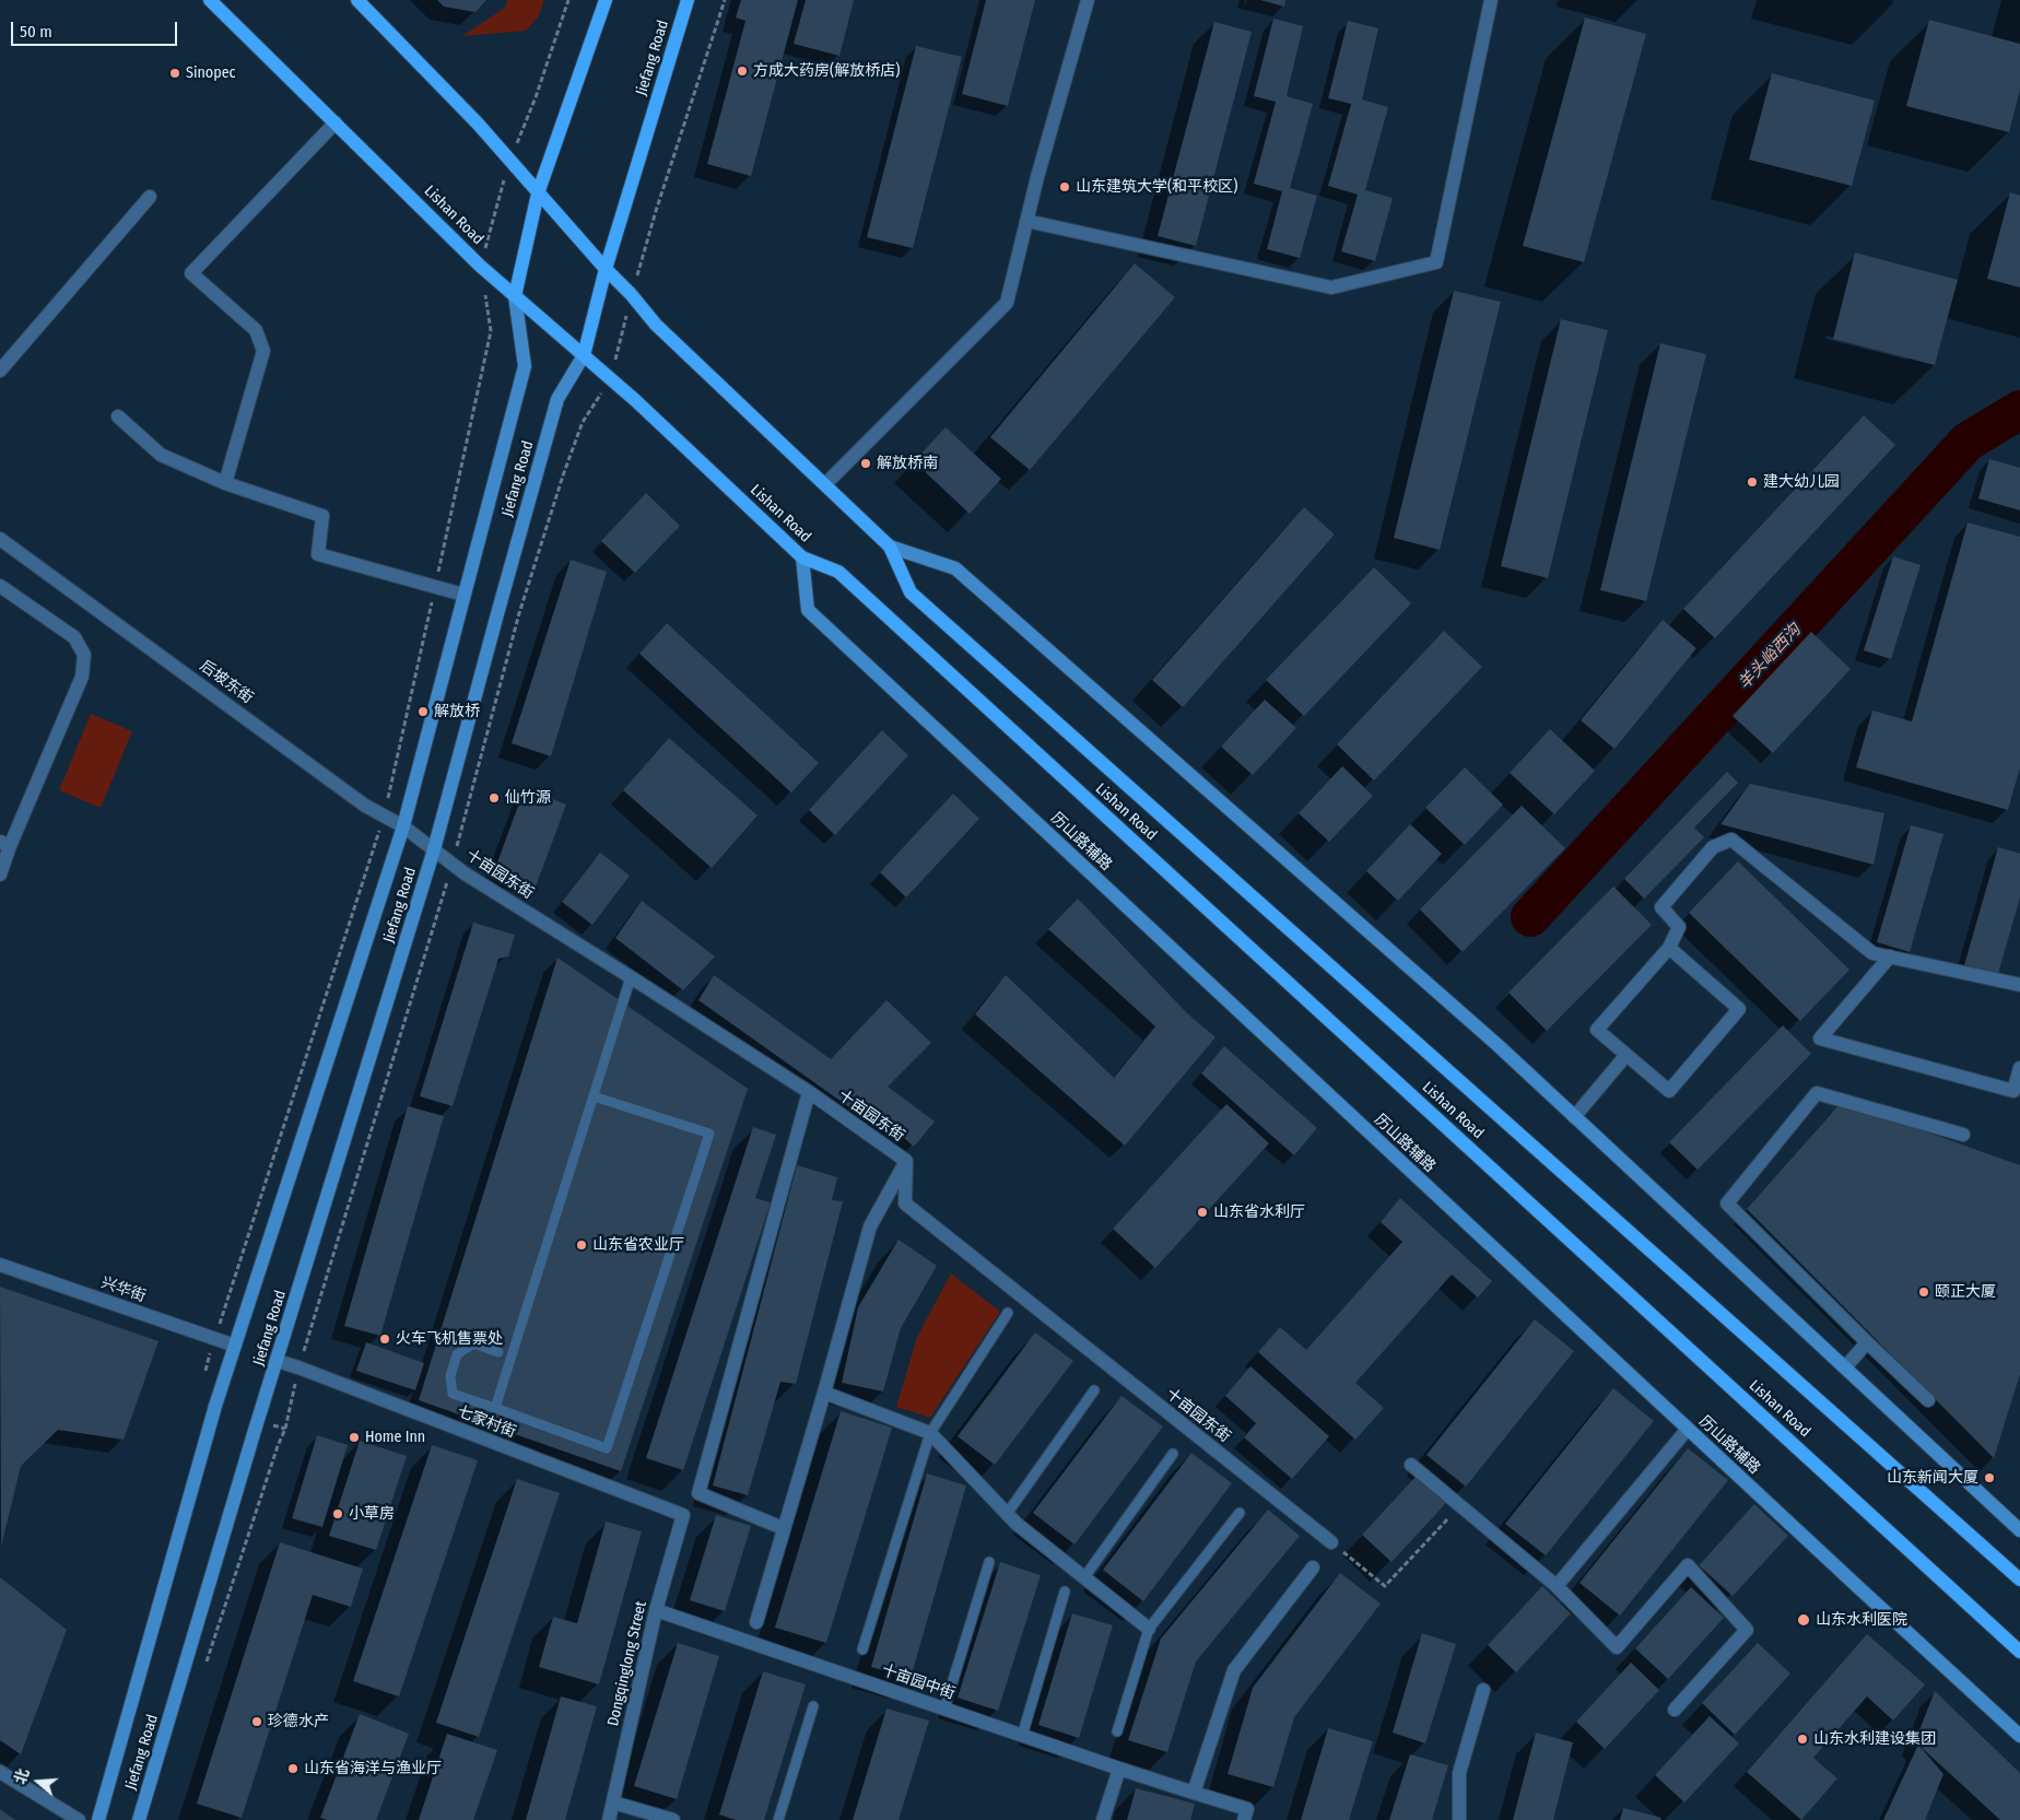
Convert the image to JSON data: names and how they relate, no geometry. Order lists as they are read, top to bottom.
{
  "streets": {
    "main road": ["Jiefang Road", "Lishan Road"],
    "street": [
      "后坡东街",
      "历山路辅路",
      "十亩园东街",
      "兴华街",
      "七家村街",
      "Dongqinglong Street",
      "十亩园中街"
    ]
  },
  "crossings": [
    ["Jiefang Road", "Lishan Road"],
    ["Jiefang Road", "后坡东街"],
    ["Jiefang Road", "十亩园东街"],
    ["Jiefang Road", "兴华街"],
    ["Jiefang Road", "七家村街"],
    ["Lishan Road", "历山路辅路"],
    ["后坡东街", "十亩园东街"],
    ["七家村街", "Dongqinglong Street"],
    ["Dongqinglong Street", "十亩园中街"]
  ],
  "water": ["羊头峪西沟"],
  "places": [
    "方成大药房(解放桥店)",
    "Sinopec",
    "山东建筑大学(和平校区)",
    "解放桥南",
    "建大幼儿园",
    "解放桥",
    "仙竹源",
    "山东省水利厅",
    "山东省农业厅",
    "颐正大厦",
    "火车飞机售票处",
    "Home Inn",
    "山东新闻大厦",
    "小草房",
    "山东水利医院",
    "珍德水产",
    "山东水利建设集团",
    "山东省海洋与渔业厅"
  ],
  "scale_bar": "50 m",
  "north": "left"
}
